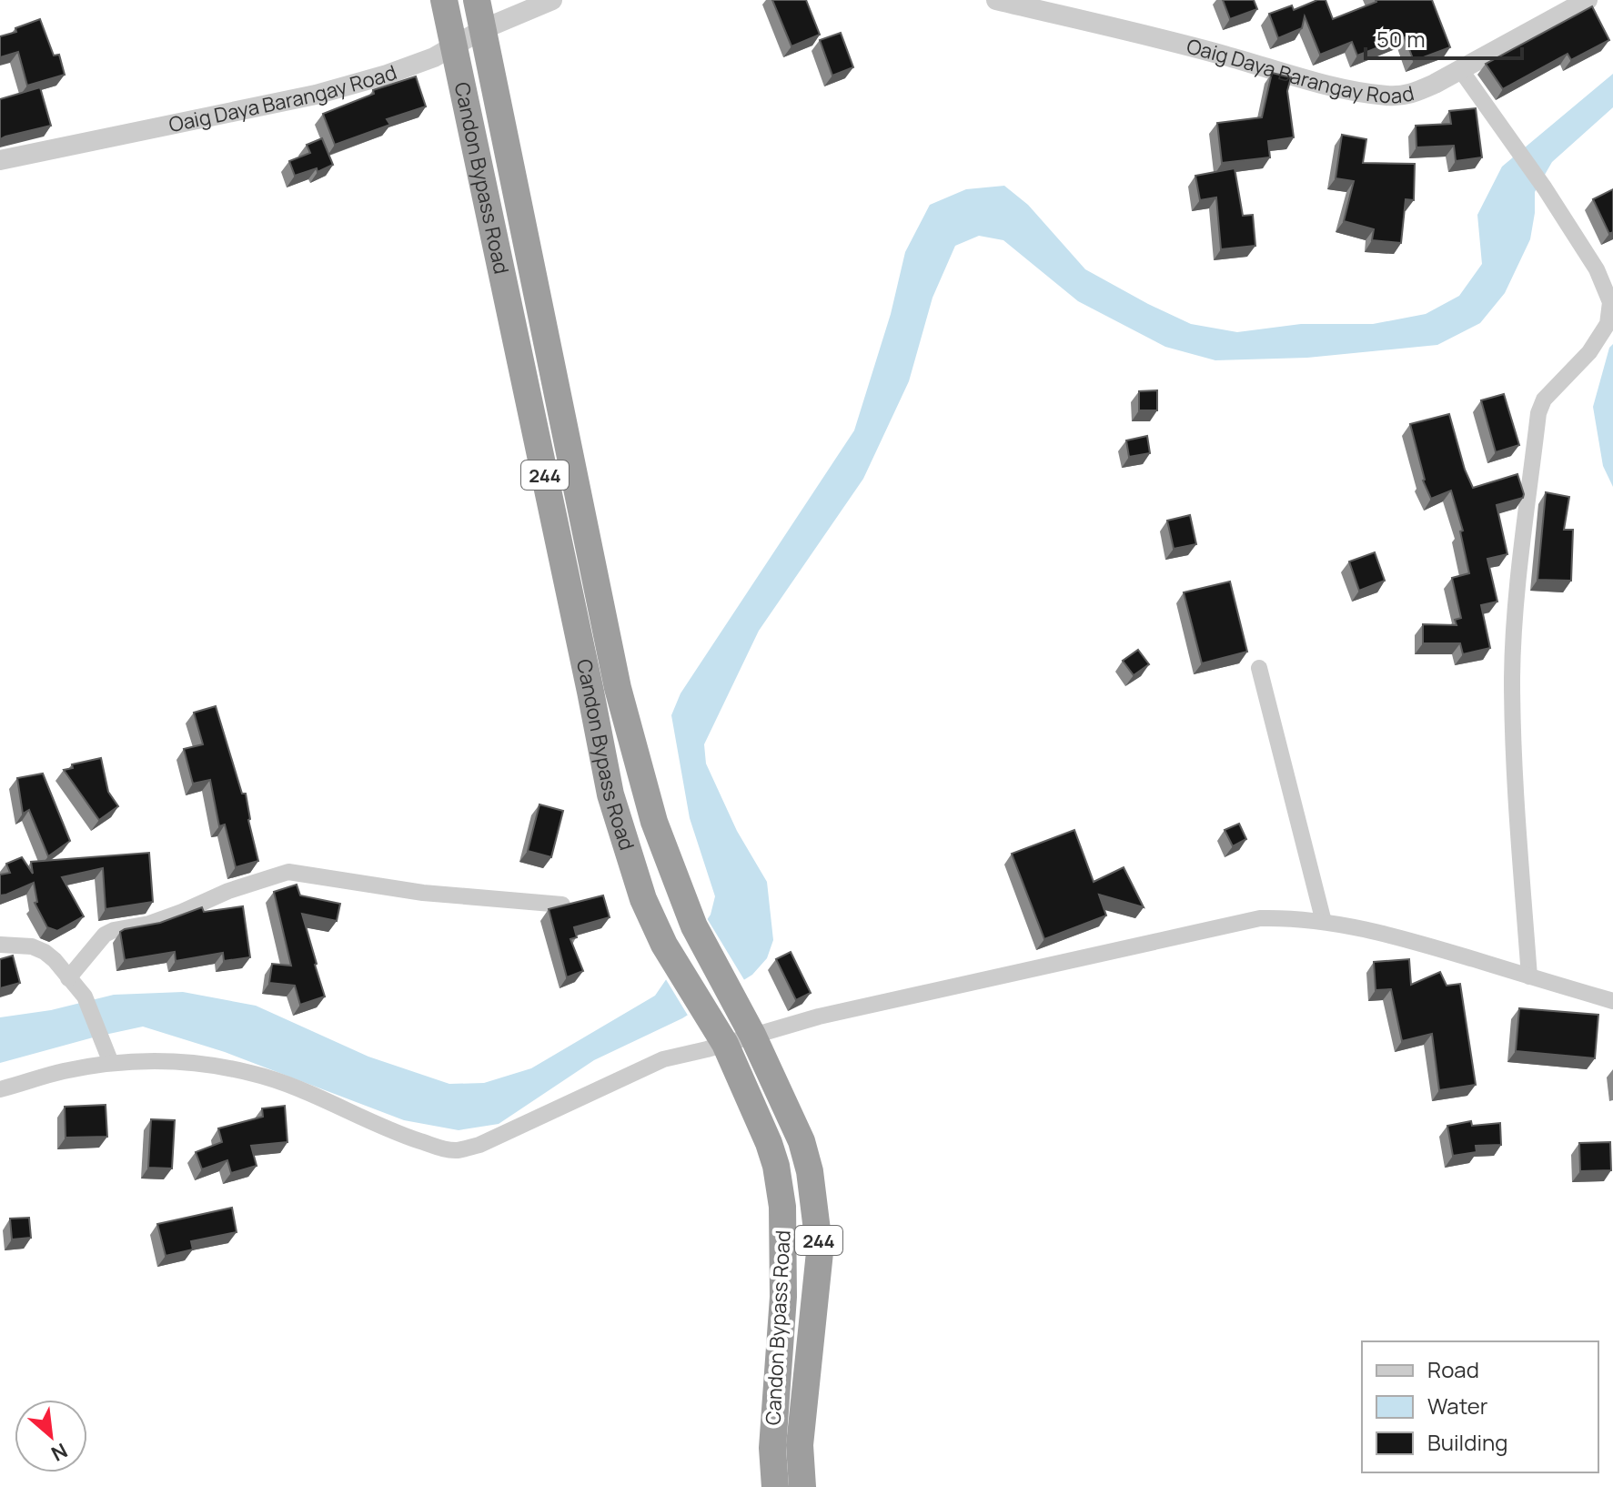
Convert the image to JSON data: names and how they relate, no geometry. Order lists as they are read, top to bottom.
{
  "streets": {
    "highway": ["Candon Bypass Road", "244"],
    "street": ["Oaig Daya Barangay Road"]
  },
  "crossings": [
    ["Oaig Daya Barangay Road", "Candon Bypass Road"]
  ],
  "legend": ["Road", "Water", "Building"],
  "scale_bar": "50 m",
  "north": "bottom right"
}
